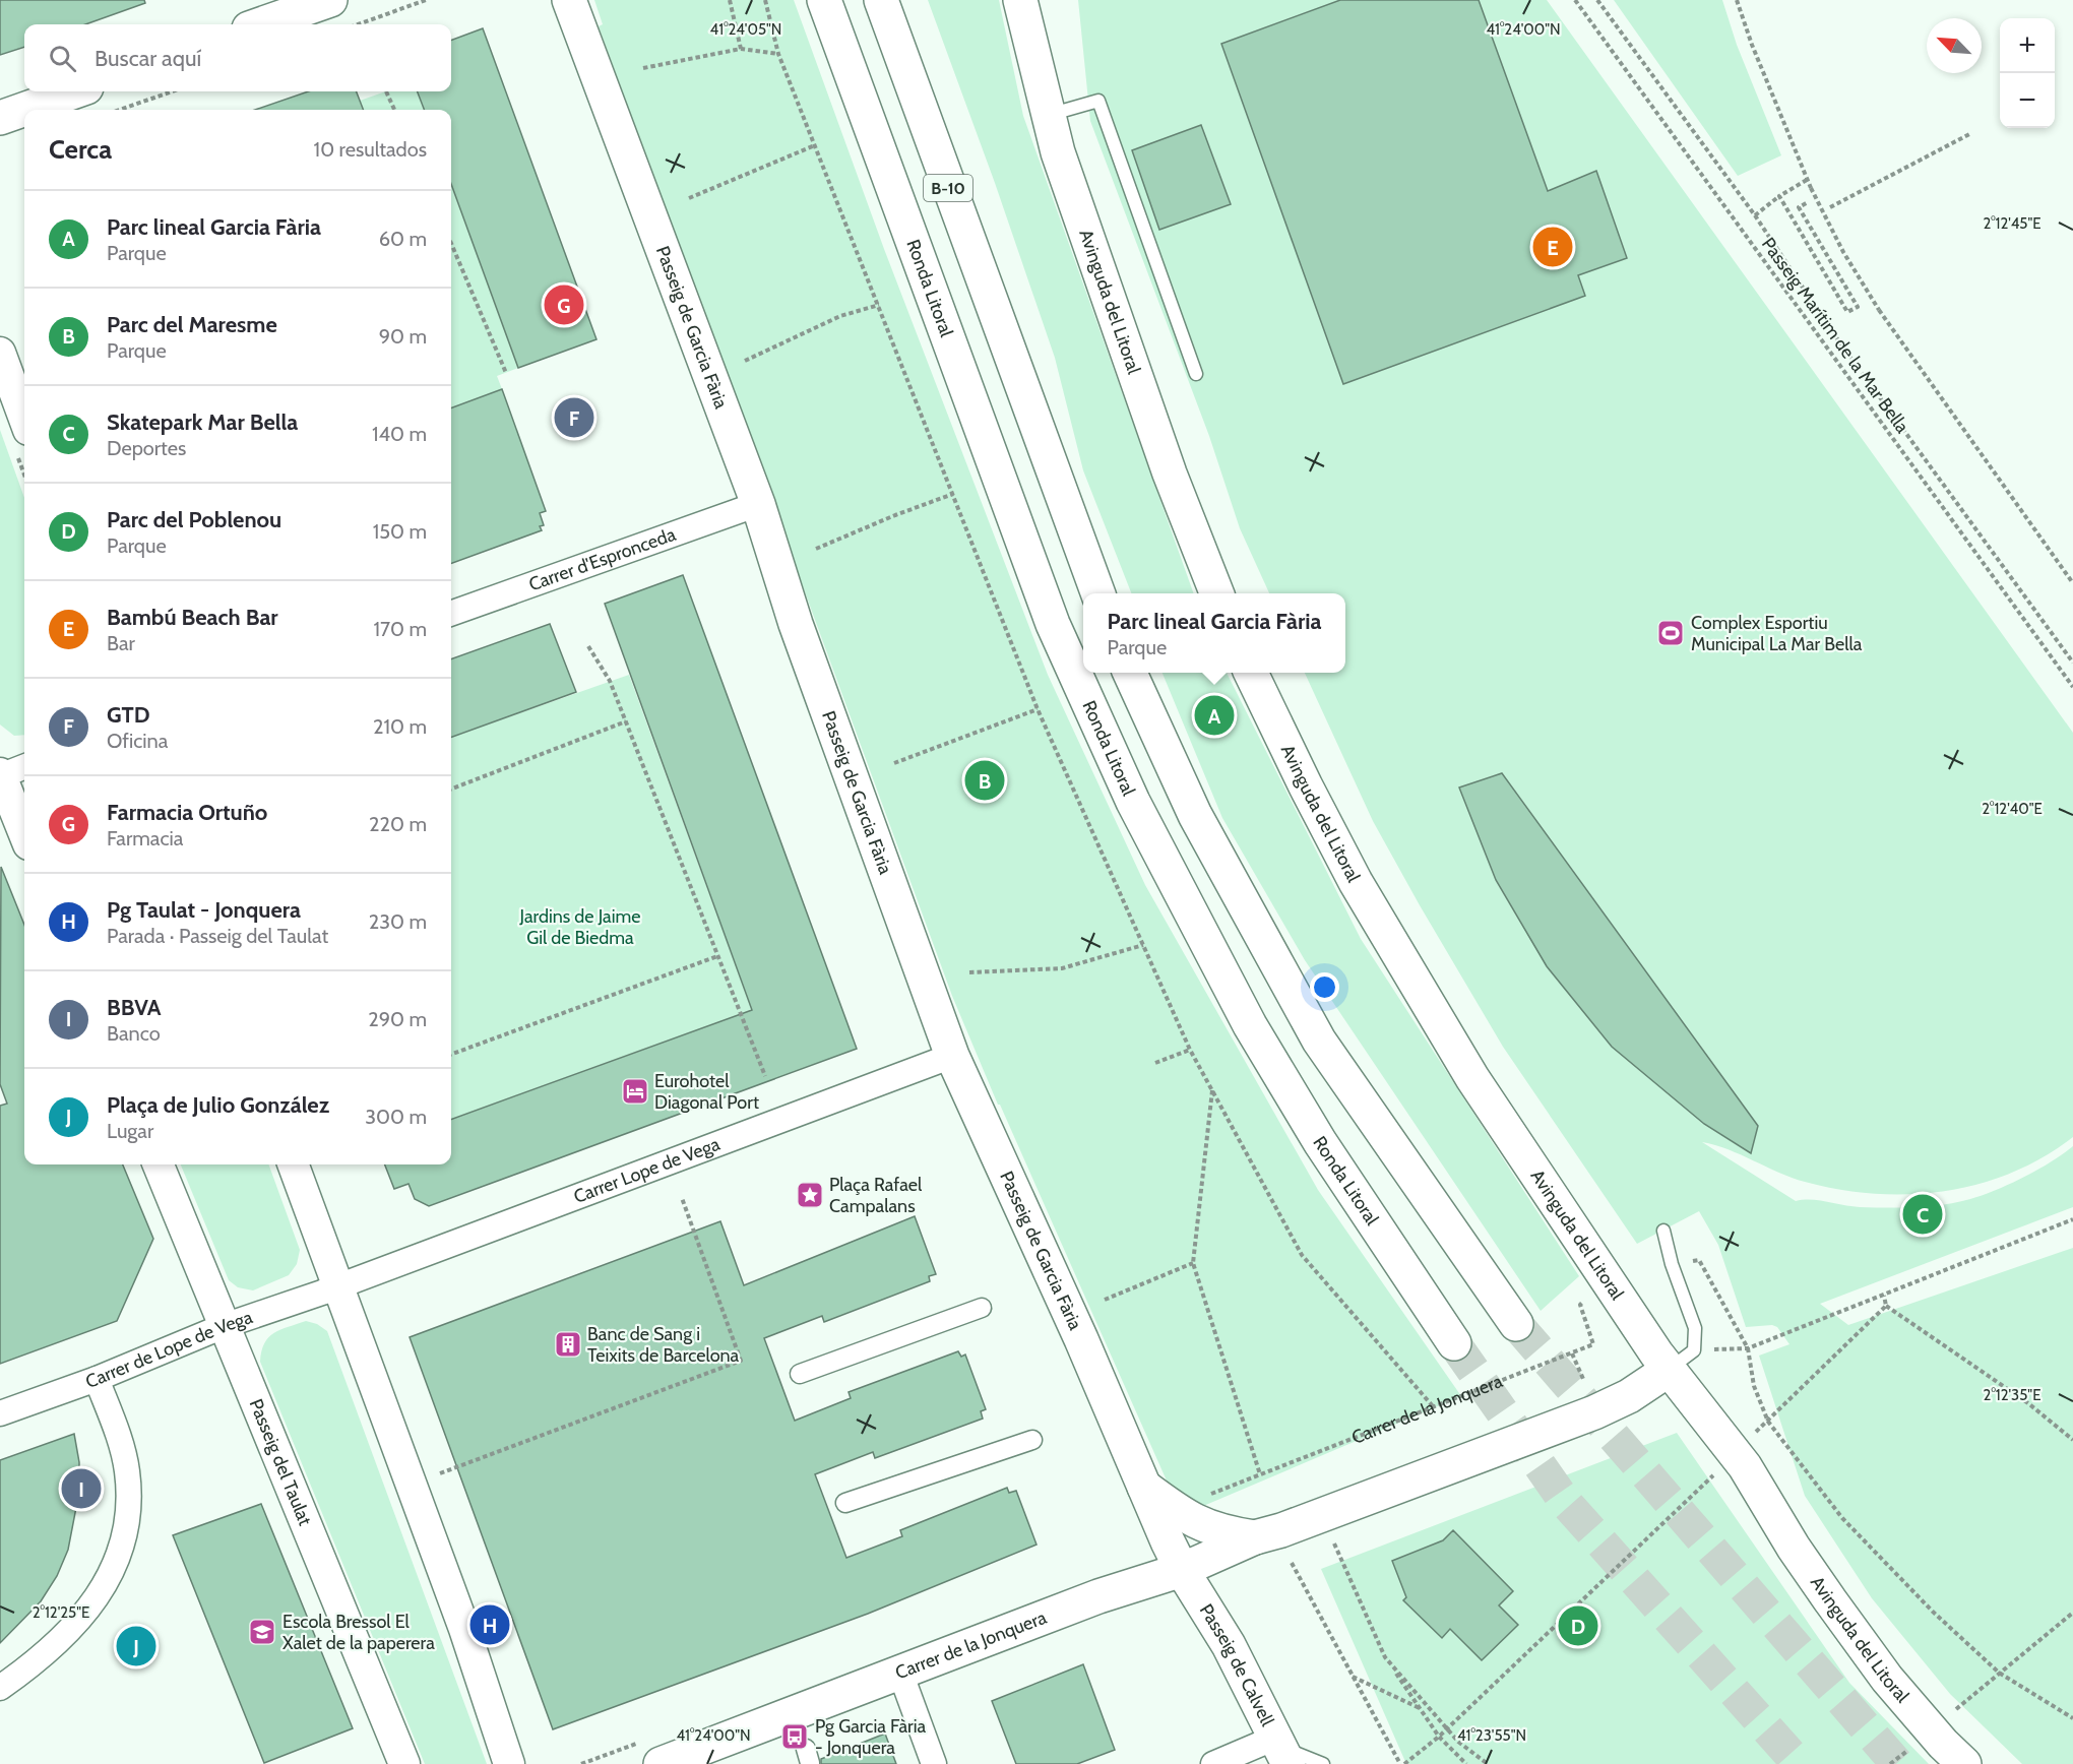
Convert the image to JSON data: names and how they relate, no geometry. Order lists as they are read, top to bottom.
{
  "streets": {
    "main road": [
      "B-10",
      "Ronda Litoral",
      "Avinguda del Litoral",
      "Passeig de Garcia Fària",
      "Carrer de la Jonquera",
      "Passeig de Calvell"
    ],
    "street": [
      "Carrer d'Espronceda",
      "Carrer Lope de Vega",
      "Carrer de Lope de Vega",
      "Passeig del Taulat"
    ],
    "path": ["Passeig Marítim de la Mar Bella"]
  },
  "crossings": [
    ["Avinguda del Litoral", "Carrer de la Jonquera"],
    ["Passeig de Garcia Fària", "Carrer d'Espronceda"],
    ["Passeig de Garcia Fària", "Carrer Lope de Vega"],
    ["Passeig de Garcia Fària", "Carrer de la Jonquera"],
    ["Passeig de Garcia Fària", "Passeig de Calvell"],
    ["Carrer Lope de Vega", "Carrer de Lope de Vega"],
    ["Carrer de Lope de Vega", "Passeig del Taulat"],
    ["Carrer de la Jonquera", "Passeig de Calvell"]
  ],
  "parks": ["Jardins de Jaime Gil de Biedma"],
  "places": {
    "sports": ["Complex Esportiu Municipal La Mar Bella"],
    "hotel": ["Eurohotel Diagonal Port"],
    "place": ["Plaça Rafael Campalans"],
    "building": ["Banc de Sang i Teixits de Barcelona"],
    "school or university": ["Escola Bressol El Xalet de la paperera"],
    "bus stop": ["Pg Garcia Fària - Jonquera"]
  },
  "north": "top left",
  "page": {
    "map_buttons": ["+", "−"],
    "search": "Buscar aquí",
    "heading": ["Cerca", "10 resultados"],
    "list": [
      {
        "mark": "A",
        "name": "Parc lineal Garcia Fària",
        "note": "Parque",
        "value": "60 m"
      },
      {
        "mark": "B",
        "name": "Parc del Maresme",
        "note": "Parque",
        "value": "90 m"
      },
      {
        "mark": "C",
        "name": "Skatepark Mar Bella",
        "note": "Deportes",
        "value": "140 m"
      },
      {
        "mark": "D",
        "name": "Parc del Poblenou",
        "note": "Parque",
        "value": "150 m"
      },
      {
        "mark": "E",
        "name": "Bambú Beach Bar",
        "note": "Bar",
        "value": "170 m"
      },
      {
        "mark": "F",
        "name": "GTD",
        "note": "Oficina",
        "value": "210 m"
      },
      {
        "mark": "G",
        "name": "Farmacia Ortuño",
        "note": "Farmacia",
        "value": "220 m"
      },
      {
        "mark": "H",
        "name": "Pg Taulat - Jonquera",
        "note": "Parada · Passeig del Taulat",
        "value": "230 m"
      },
      {
        "mark": "I",
        "name": "BBVA",
        "note": "Banco",
        "value": "290 m"
      },
      {
        "mark": "J",
        "name": "Plaça de Julio González",
        "note": "Lugar",
        "value": "300 m"
      }
    ],
    "pins": [
      "E",
      "G",
      "F",
      "A",
      "B",
      "C",
      "I",
      "H",
      "D",
      "J"
    ],
    "popup": ["Parc lineal Garcia Fària", "Parque"]
  },
  "coordinates": [
    "41°24'05\"N",
    "41°24'00\"N",
    "2°12'45\"E",
    "2°12'40\"E",
    "2°12'35\"E",
    "2°12'25\"E",
    "41°23'55\"N"
  ]
}
